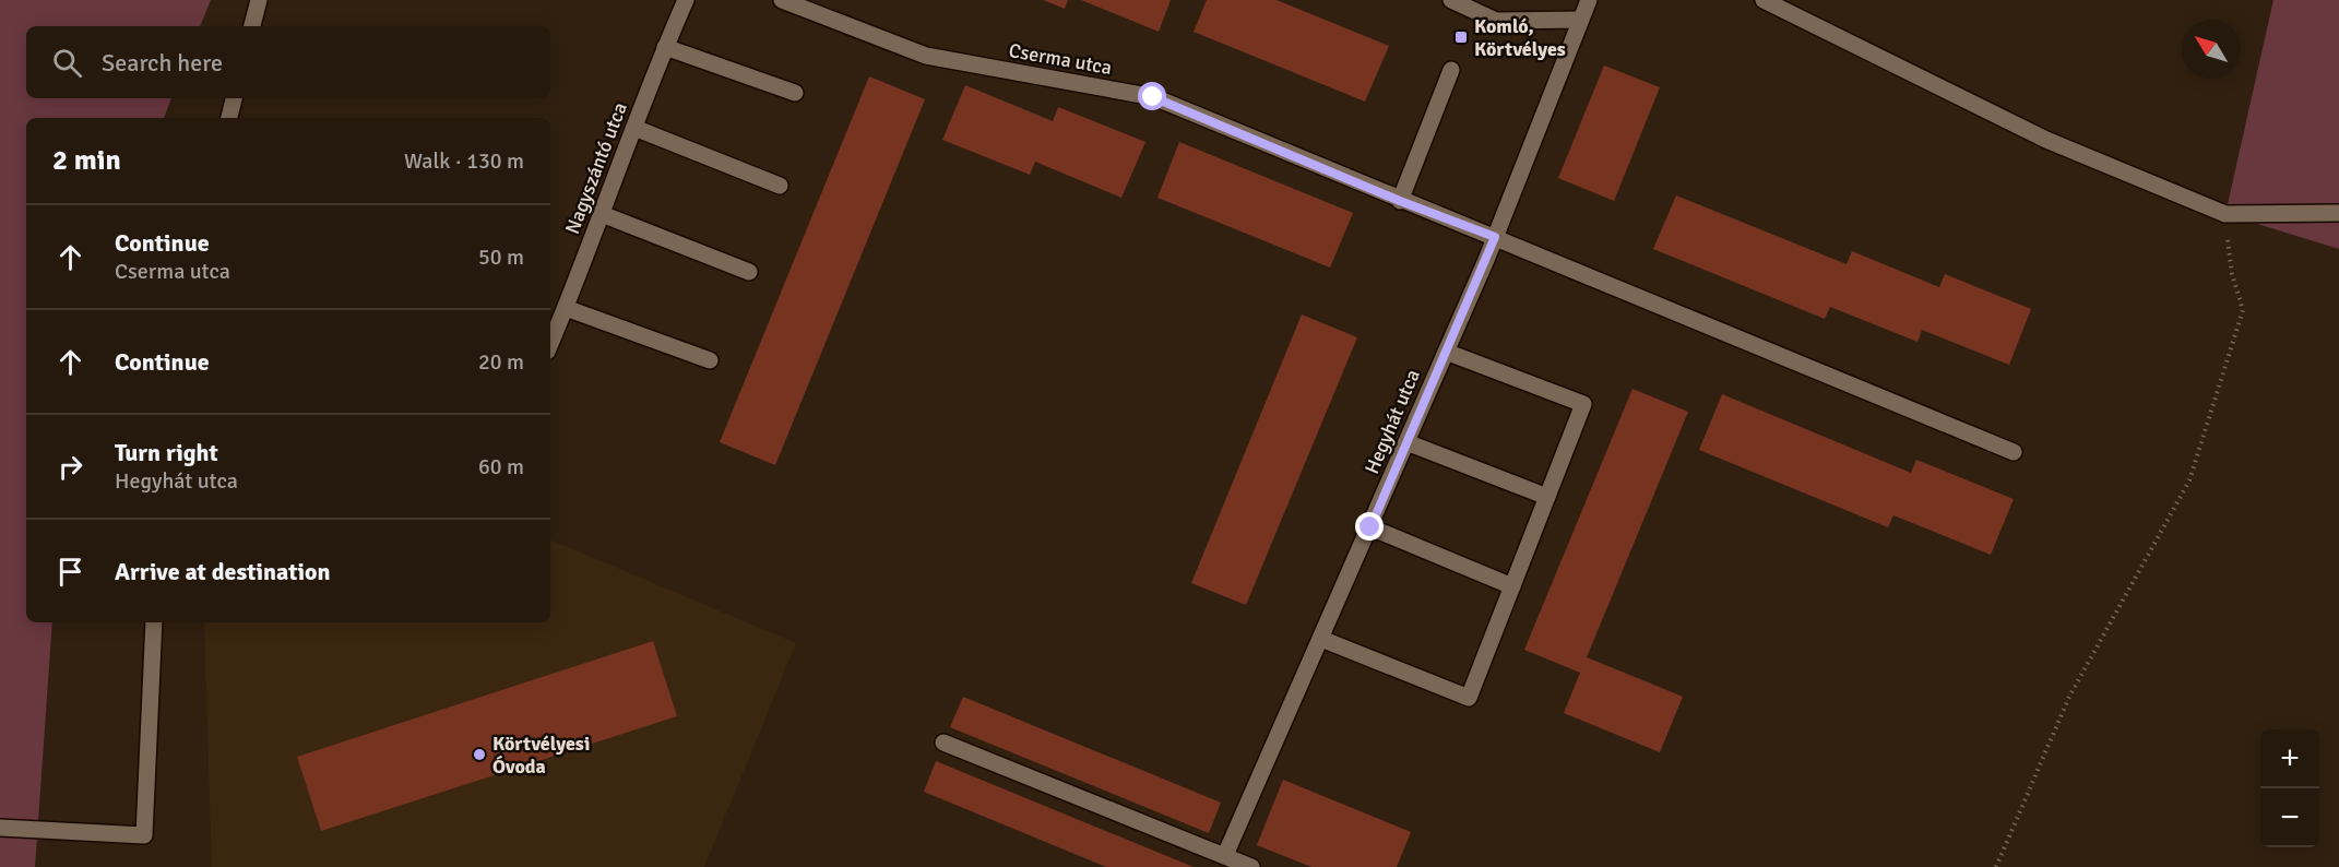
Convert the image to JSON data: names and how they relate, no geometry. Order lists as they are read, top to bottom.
{
  "streets": {
    "street": ["Cserma utca", "Nagyszántó utca", "Hegyhát utca"]
  },
  "crossings": [
    ["Cserma utca", "Hegyhát utca"]
  ],
  "places": {
    "transit": ["Komló, Körtvélyes"],
    "other": ["Körtvélyesi Óvoda"]
  },
  "north": "top left",
  "page": {
    "search": "Search here",
    "heading": ["2 min", "Walk · 130 m"],
    "list": [
      ["Continue", "Cserma utca", "50 m"],
      ["Continue", "20 m"],
      ["Turn right", "Hegyhát utca", "60 m"],
      "Arrive at destination"
    ],
    "map_buttons": ["+", "−"]
  }
}
